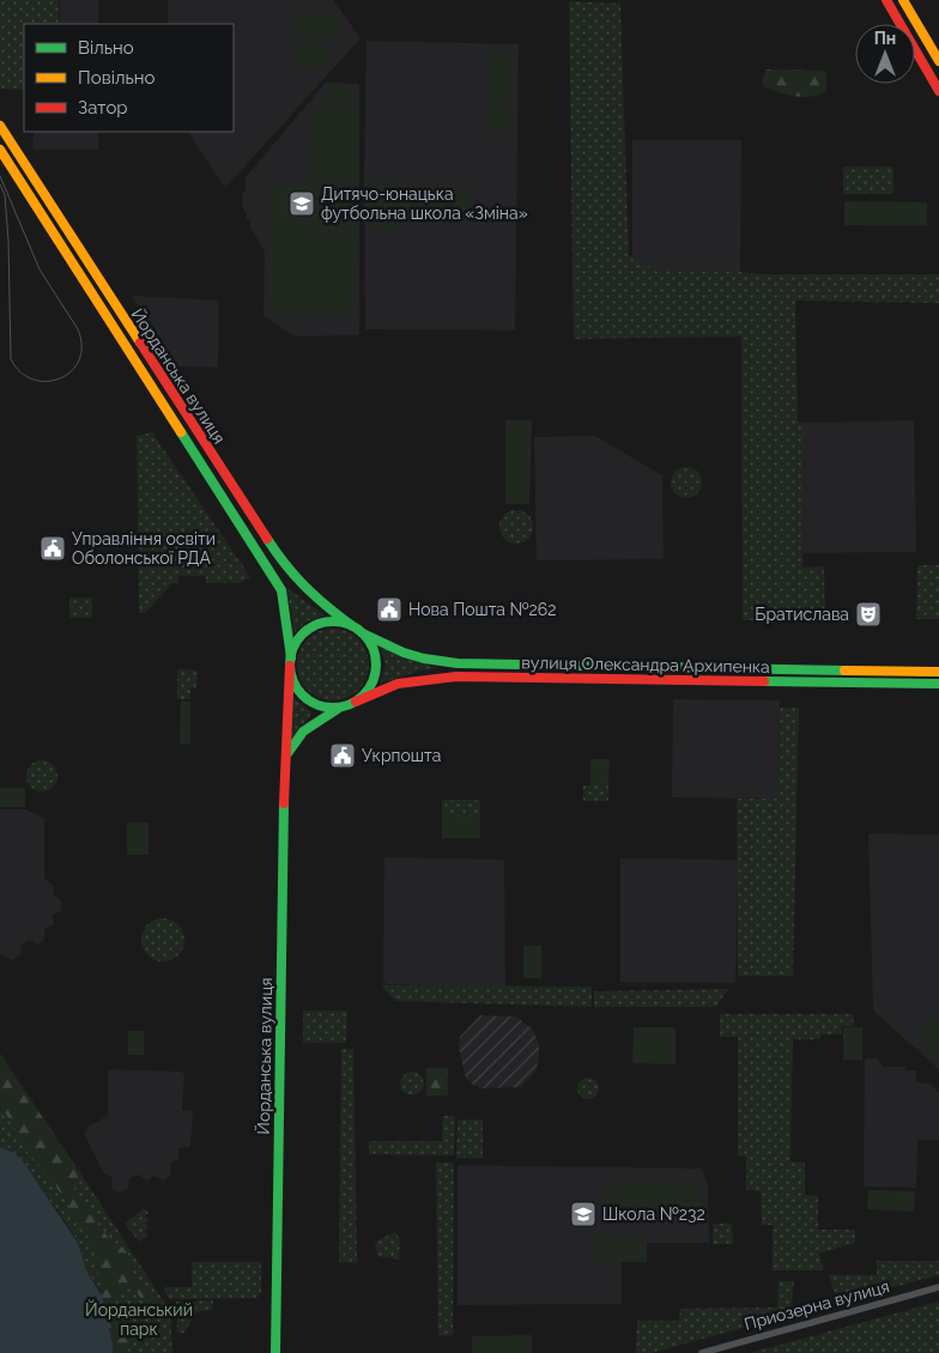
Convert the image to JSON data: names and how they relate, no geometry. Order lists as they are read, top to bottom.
{
  "streets": {
    "main road": ["Йорданська вулиця", "вулиця Олександра Архипенка"],
    "street": ["Приозерна вулиця"]
  },
  "crossings": [
    ["Йорданська вулиця", "вулиця Олександра Архипенка"]
  ],
  "parks": ["Йорданський парк"],
  "places": {
    "school or university": ["Дитячо-юнацька футбольна школа «Зміна»", "Школа №232"],
    "public building": ["Управління освіти Оболонської РДА", "Нова Пошта №262", "Укрпошта"],
    "theatre": ["Братислава"]
  },
  "legend": ["Вільно", "Повільно", "Затор"],
  "north": "top"
}
